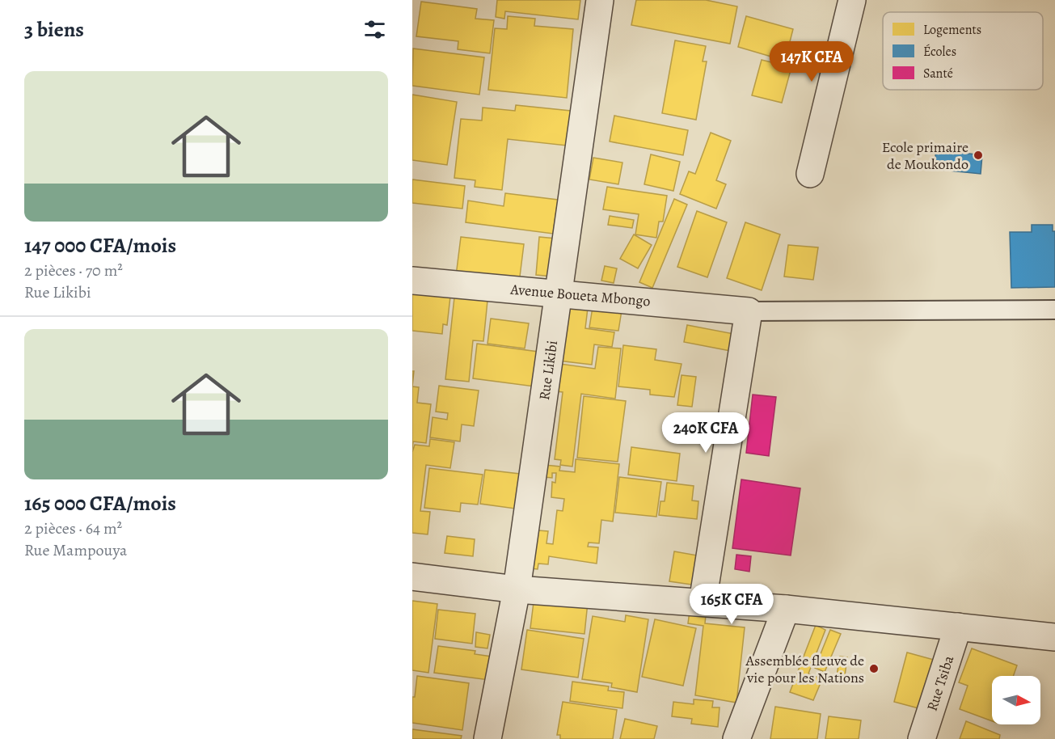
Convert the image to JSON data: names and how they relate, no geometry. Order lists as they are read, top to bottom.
{
  "streets": {
    "street": ["Avenue Boueta Mbongo", "Rue Likibi", "Rue Tsiba"]
  },
  "crossings": [
    ["Avenue Boueta Mbongo", "Rue Likibi"]
  ],
  "places": ["Ecole primaire de Moukondo", "Assemblée fleuve de vie pour les Nations"],
  "legend": ["Logements", "Écoles", "Santé"],
  "north": "right",
  "page": {
    "heading": "3 biens",
    "price": ["147K CFA", "240K CFA", "165K CFA"],
    "list": [
      {
        "name": "147 000 CFA/mois",
        "note": "2 pièces · 70 m² · Rue Likibi"
      },
      {
        "name": "165 000 CFA/mois",
        "note": "2 pièces · 64 m² · Rue Mampouya"
      }
    ]
  }
}
